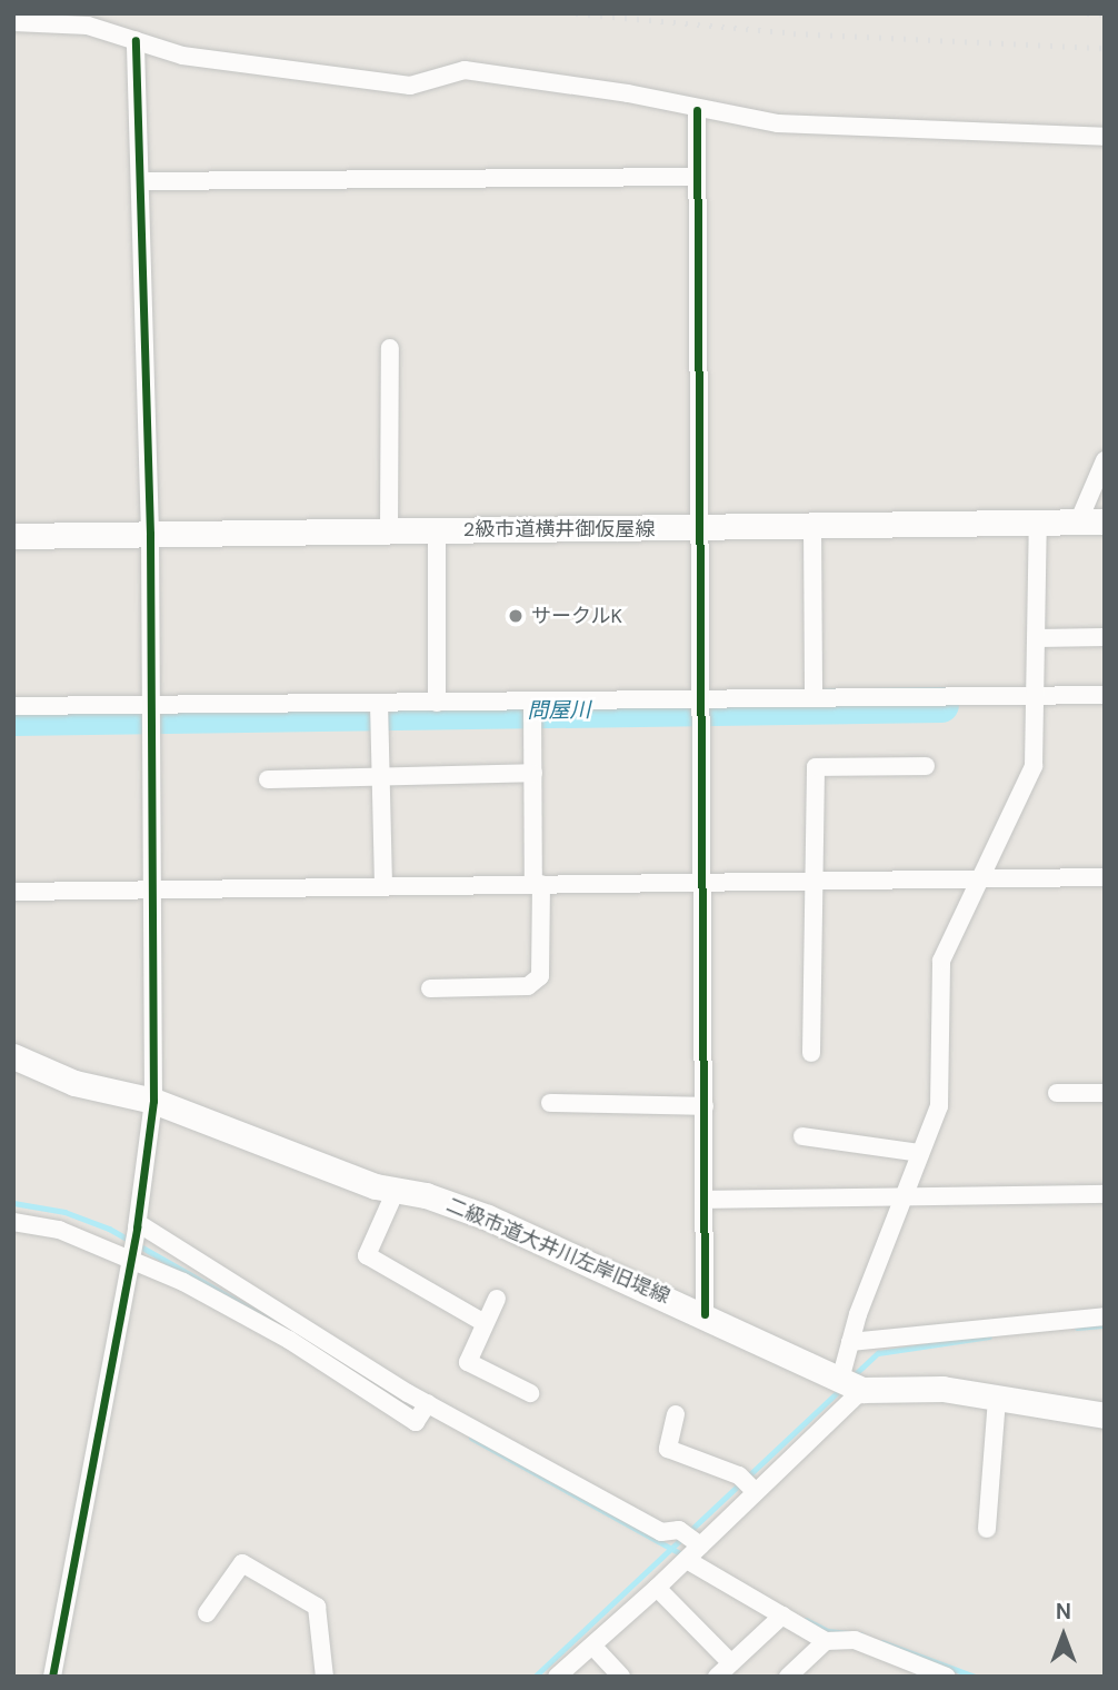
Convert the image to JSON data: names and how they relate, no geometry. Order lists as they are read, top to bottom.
{
  "streets": {
    "street": ["2級市道横井御仮屋線", "二級市道大井川左岸旧堤線"]
  },
  "water": ["問屋川"],
  "places": ["サークルK"],
  "north": "top"
}
